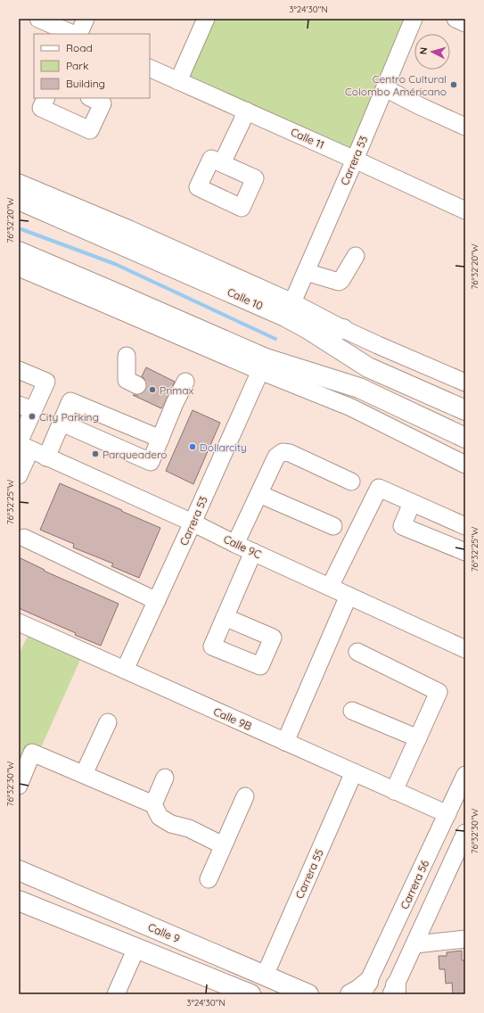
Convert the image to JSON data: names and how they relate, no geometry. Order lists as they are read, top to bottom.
{
  "streets": {
    "main road": ["Calle 10", "Calle 9"],
    "street": [
      "Calle 11",
      "Carrera 53",
      "Calle 9C",
      "Calle 9B",
      "Carrera 55",
      "Carrera 56"
    ]
  },
  "crossings": [
    ["Calle 11", "Carrera 53"],
    ["Carrera 53", "Calle 10"],
    ["Carrera 53", "Calle 9C"],
    ["Carrera 53", "Calle 9B"],
    ["Calle 9B", "Carrera 55"],
    ["Calle 9B", "Carrera 56"],
    ["Carrera 55", "Calle 9"]
  ],
  "places": [
    "Centro Cultural Colombo Américano",
    "Primax",
    "City Parking",
    "Dollarcity",
    "Parqueadero"
  ],
  "legend": ["Road", "Park", "Building"],
  "north": "left",
  "coordinates": [
    "3°24'30\"N",
    "76°32'20\"W",
    "76°32'25\"W",
    "76°32'30\"W"
  ]
}
